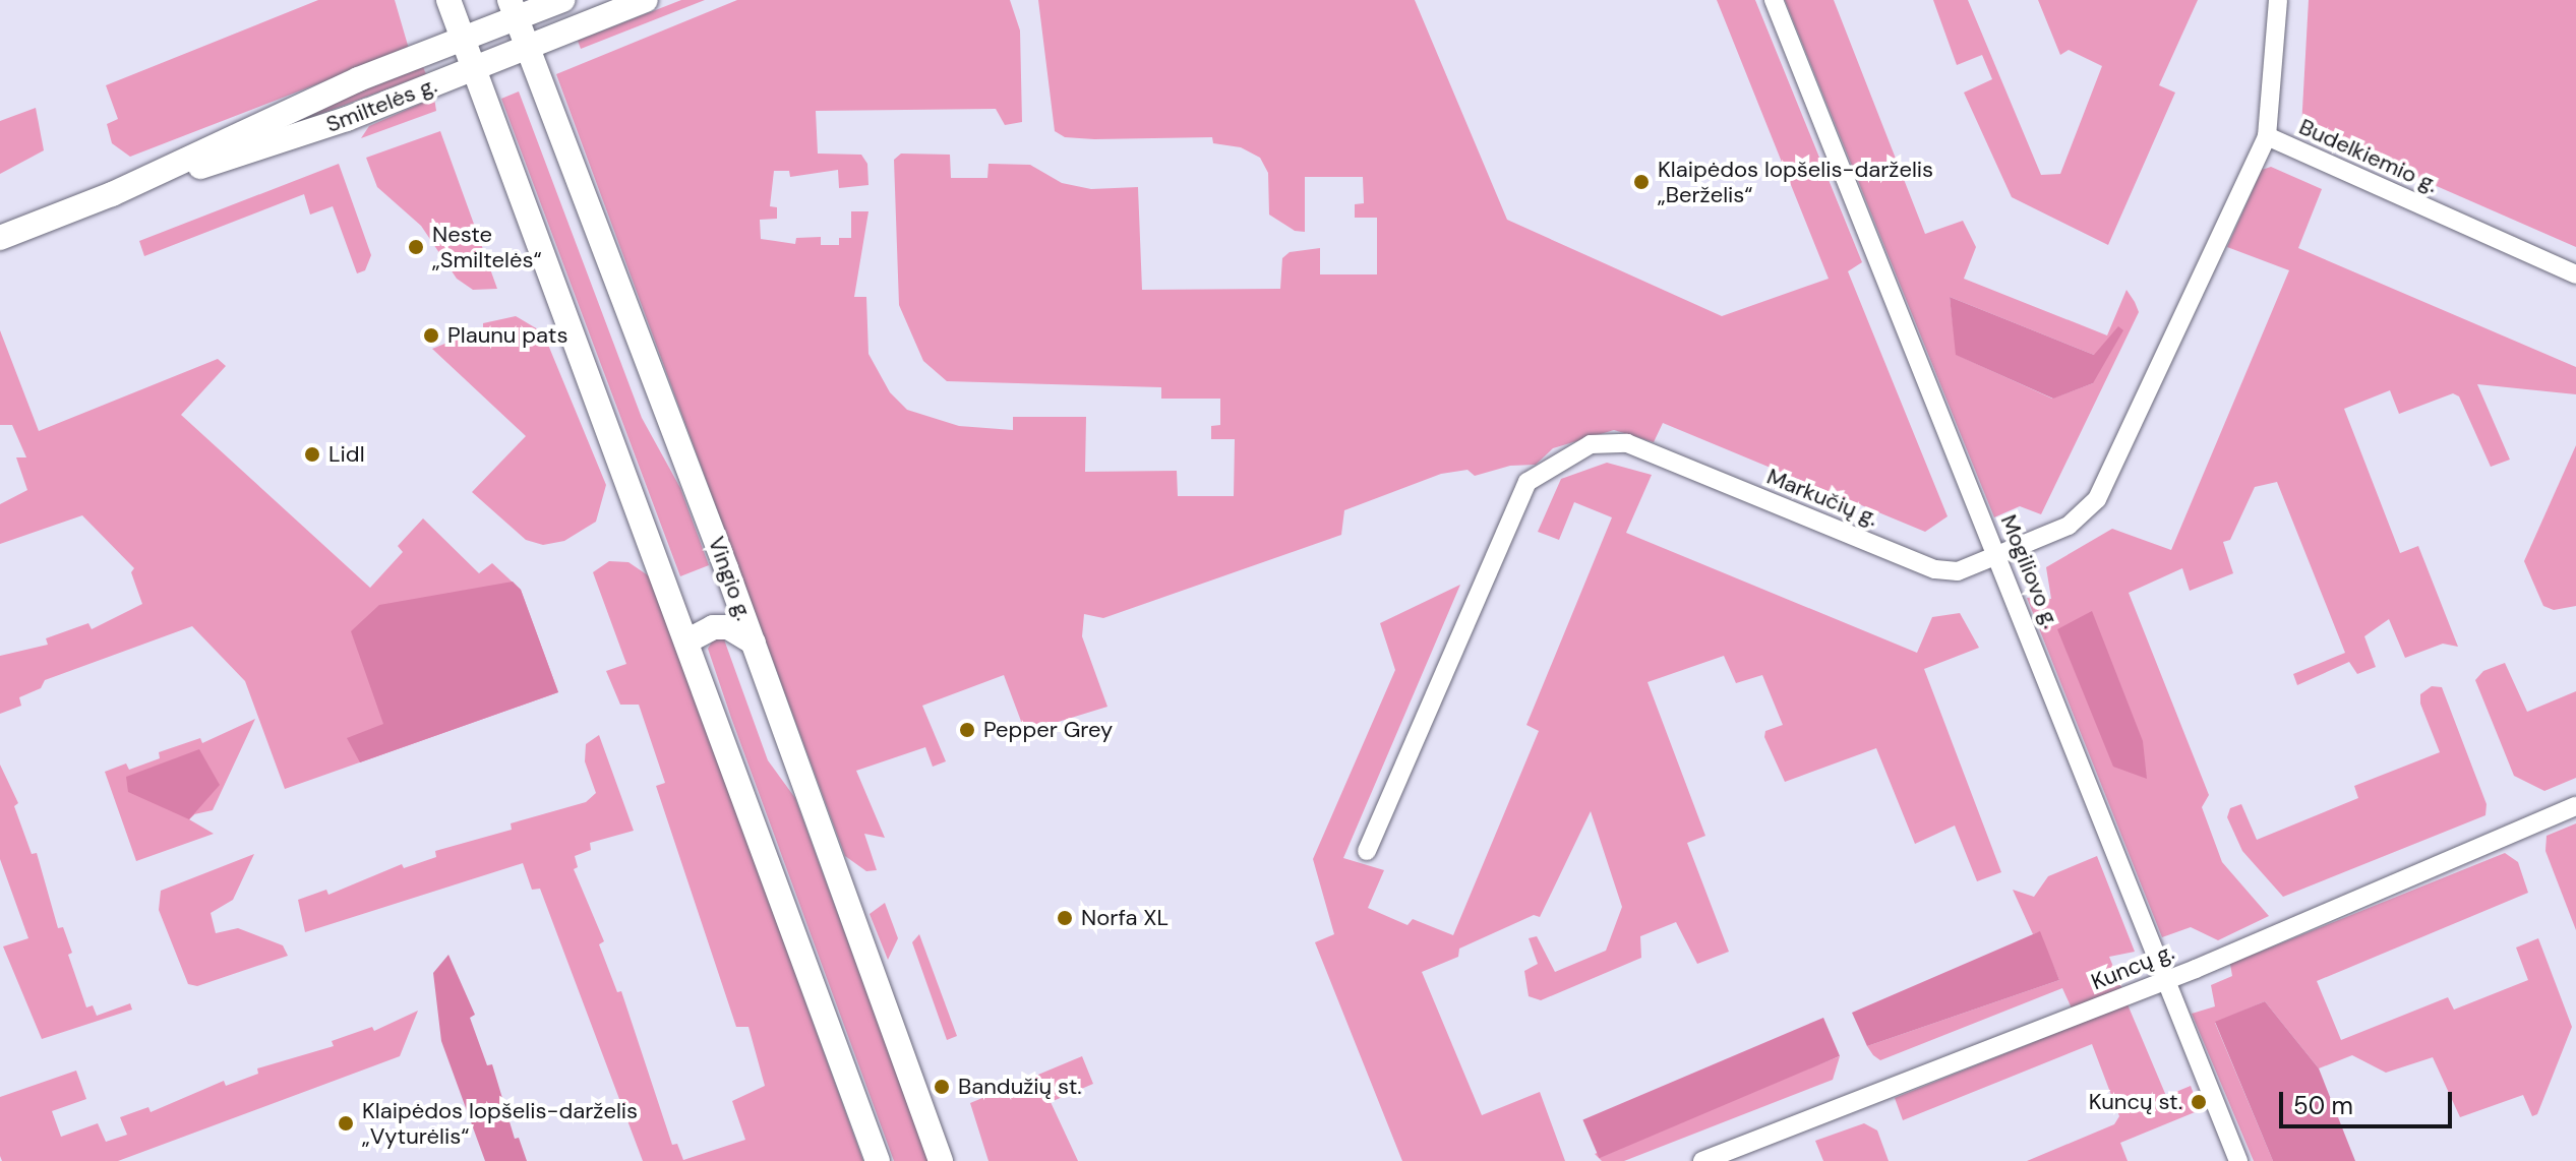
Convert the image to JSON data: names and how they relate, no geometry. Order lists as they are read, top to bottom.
{
  "streets": {
    "main road": ["Smiltelės g.", "Vingio g."],
    "street": [
      "Budelkiemio g.",
      "Markučių g.",
      "Mogiliovo g.",
      "Kuncų g."
    ]
  },
  "crossings": [
    ["Smiltelės g.", "Vingio g."],
    ["Budelkiemio g.", "Markučių g."],
    ["Markučių g.", "Mogiliovo g."],
    ["Mogiliovo g.", "Kuncų g."]
  ],
  "places": [
    "Klaipėdos lopšelis-darželis „Berželis“",
    "Neste „Smiltelės“",
    "Plaunu pats",
    "Lidl",
    "Pepper Grey",
    "Norfa XL",
    "Bandužių st.",
    "Kuncų st.",
    "Klaipėdos lopšelis-darželis „Vyturėlis“"
  ],
  "scale_bar": "50 m"
}
